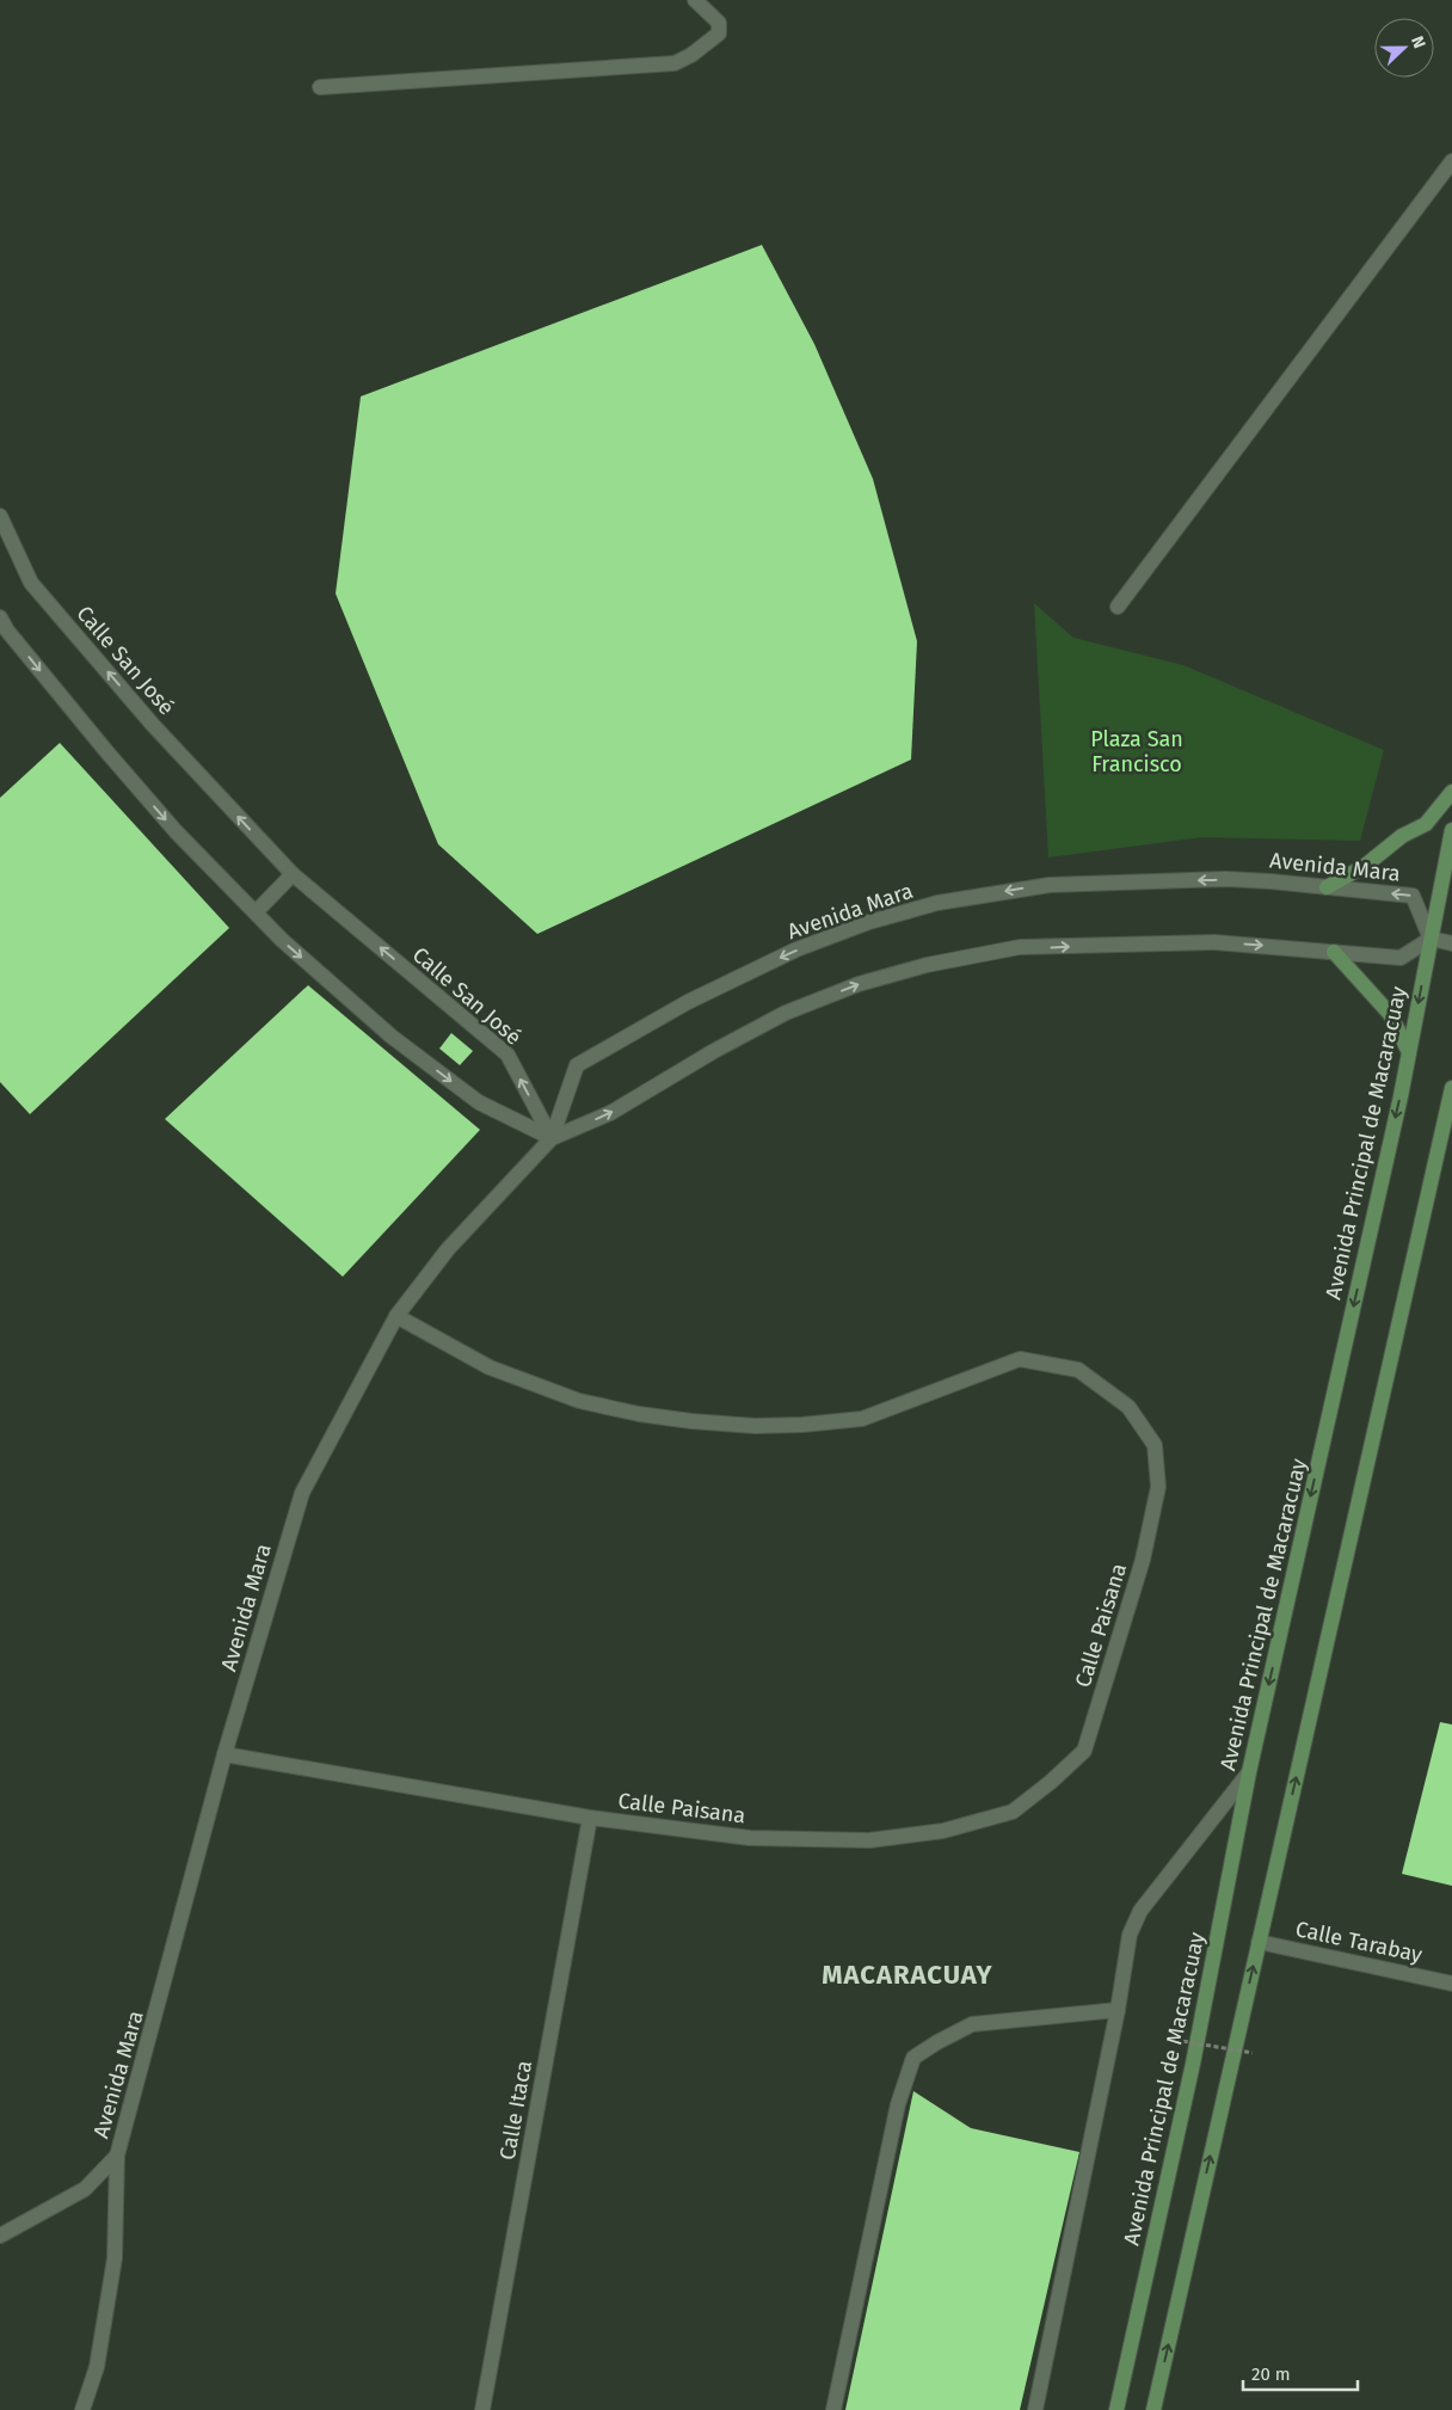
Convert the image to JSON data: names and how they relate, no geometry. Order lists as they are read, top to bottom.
{
  "streets": {
    "street": [
      "Calle San José",
      "Avenida Mara",
      "Avenida Principal de Macaracuay",
      "Calle Paisana",
      "Calle Tarabay",
      "Calle Itaca"
    ]
  },
  "crossings": [
    ["Calle San José", "Avenida Mara"],
    ["Avenida Mara", "Avenida Principal de Macaracuay"],
    ["Avenida Mara", "Calle Paisana"],
    ["Calle Paisana", "Calle Itaca"]
  ],
  "districts": ["MACARACUAY"],
  "parks": ["Plaza San Francisco"],
  "scale_bar": "20 m",
  "north": "right"
}
